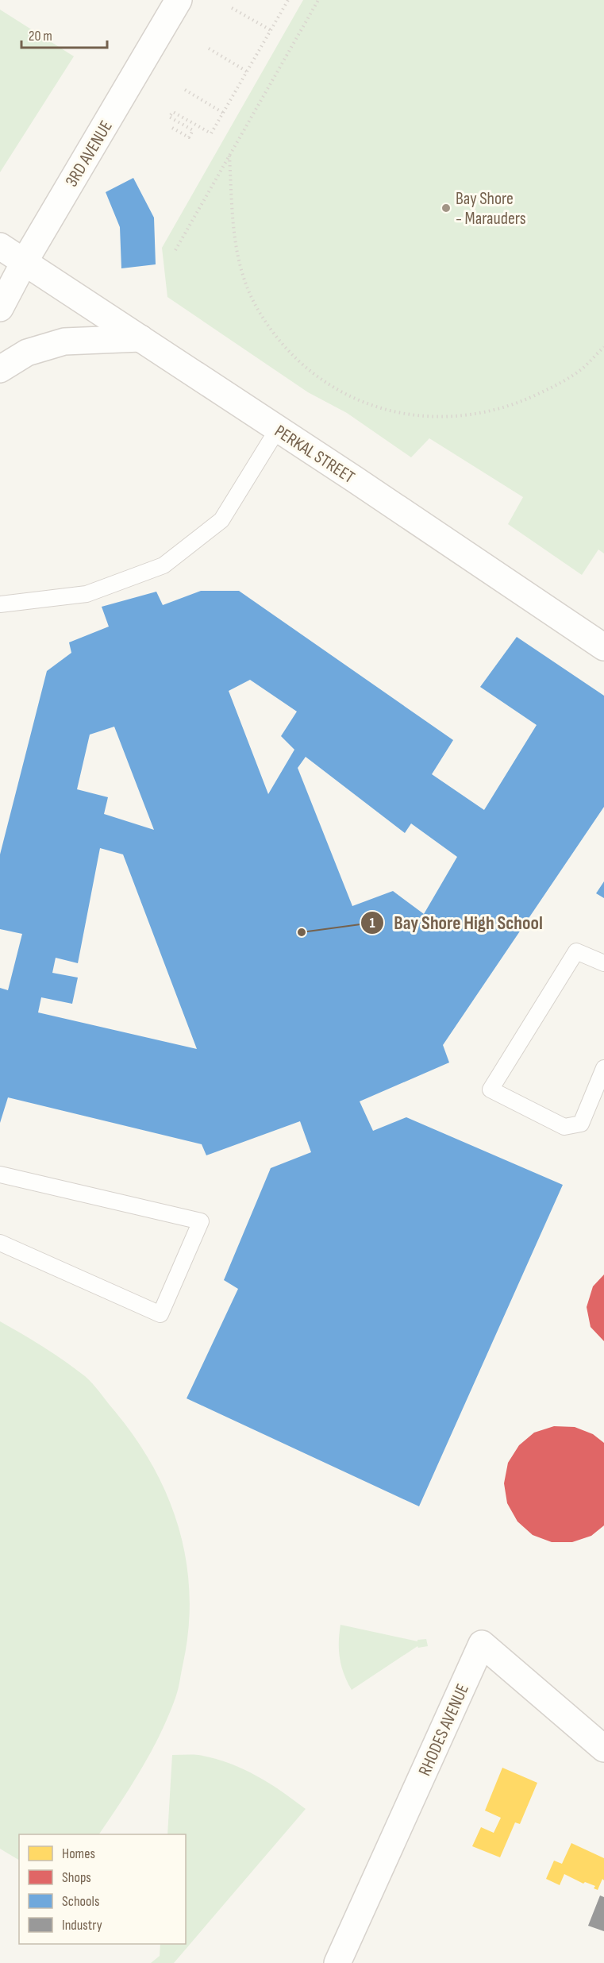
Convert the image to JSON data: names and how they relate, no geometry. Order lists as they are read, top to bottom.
{
  "streets": {
    "street": ["3RD AVENUE", "PERKAL STREET", "RHODES AVENUE"]
  },
  "crossings": [
    ["3RD AVENUE", "PERKAL STREET"]
  ],
  "places": ["Bay Shore - Marauders", "Bay Shore High School"],
  "legend": [
    "Homes",
    "Shops",
    "Schools",
    "Industry"
  ],
  "scale_bar": "20 m"
}
